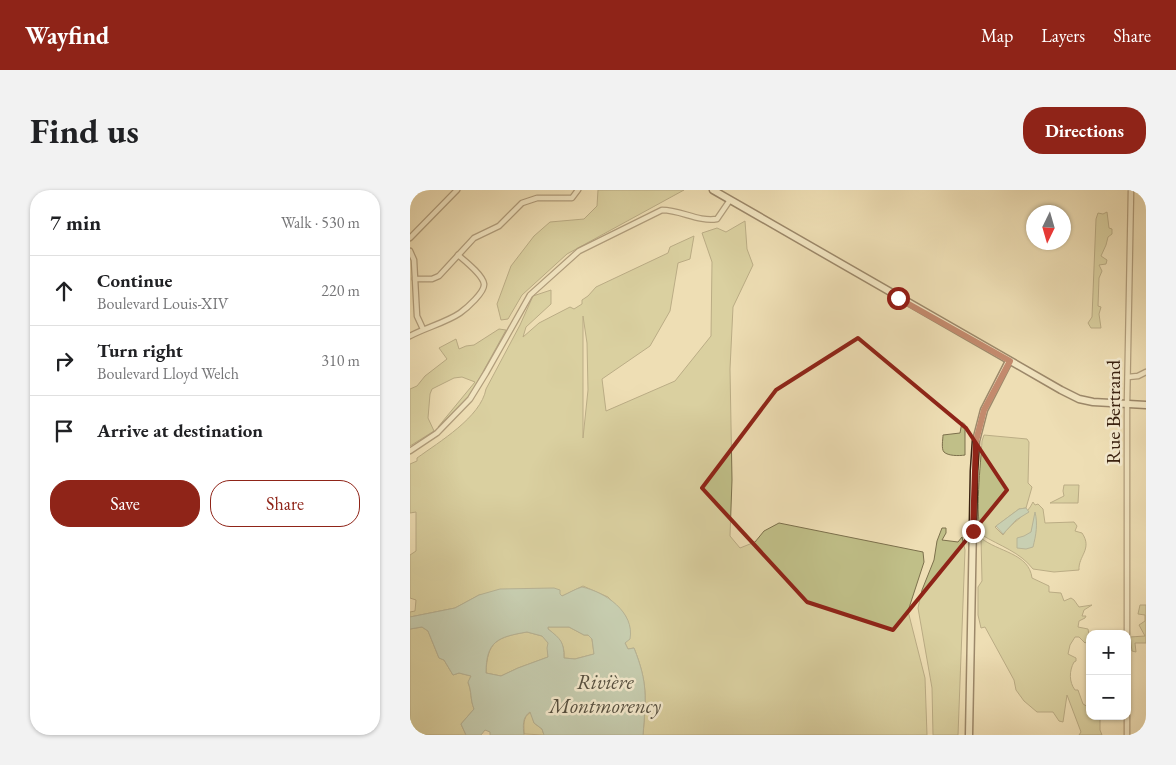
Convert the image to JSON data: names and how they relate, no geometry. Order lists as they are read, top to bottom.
{
  "streets": {
    "street": ["Rue Bertrand"]
  },
  "water": ["Rivière Montmorency"],
  "north": "bottom",
  "page": {
    "header": "Wayfind",
    "nav": ["Map", "Layers", "Share"],
    "buttons": [
      "Directions",
      ["Save", "Share"]
    ],
    "title": "Find us",
    "heading": ["7 min", "Walk · 530 m"],
    "list": [
      ["Continue", "Boulevard Louis-XIV", "220 m"],
      ["Turn right", "Boulevard Lloyd Welch", "310 m"],
      "Arrive at destination"
    ],
    "map_buttons": ["+", "−"]
  }
}
